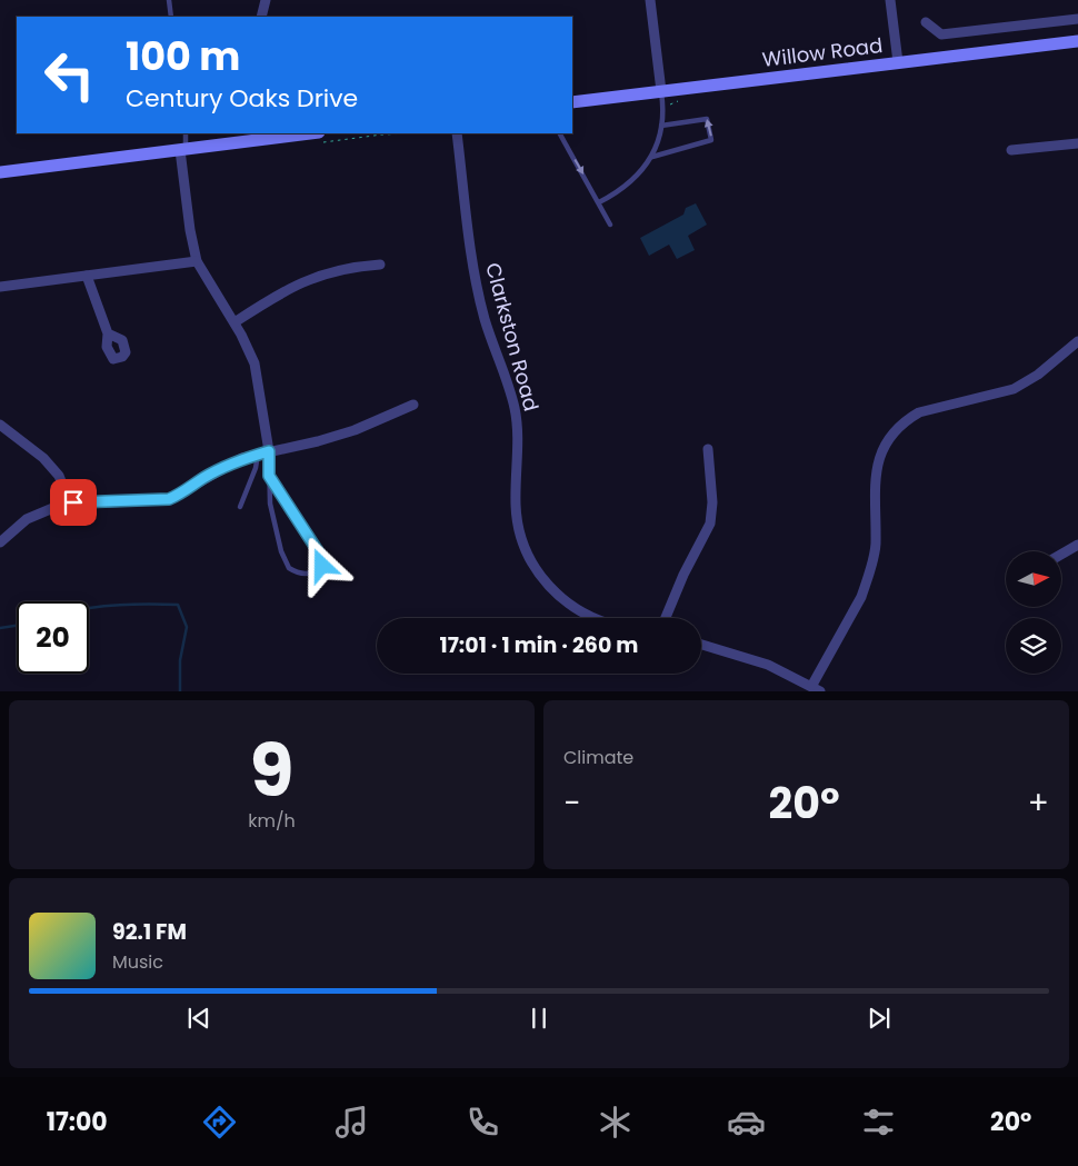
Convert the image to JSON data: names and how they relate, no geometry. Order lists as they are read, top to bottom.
{
  "streets": {
    "street": ["Willow Road", "Clarkston Road"]
  },
  "north": "right",
  "page": {
    "turn": ["100 m", "Century Oaks Drive"],
    "limit": "20",
    "trip": "17:01 · 1 min · 260 m",
    "tile": [
      ["9", "km/h"],
      "Climate"
    ],
    "heat": ["−", "20°", "+"],
    "song": ["92.1 FM", "Music"],
    "tabs": ["17:00", "20°"]
  }
}
